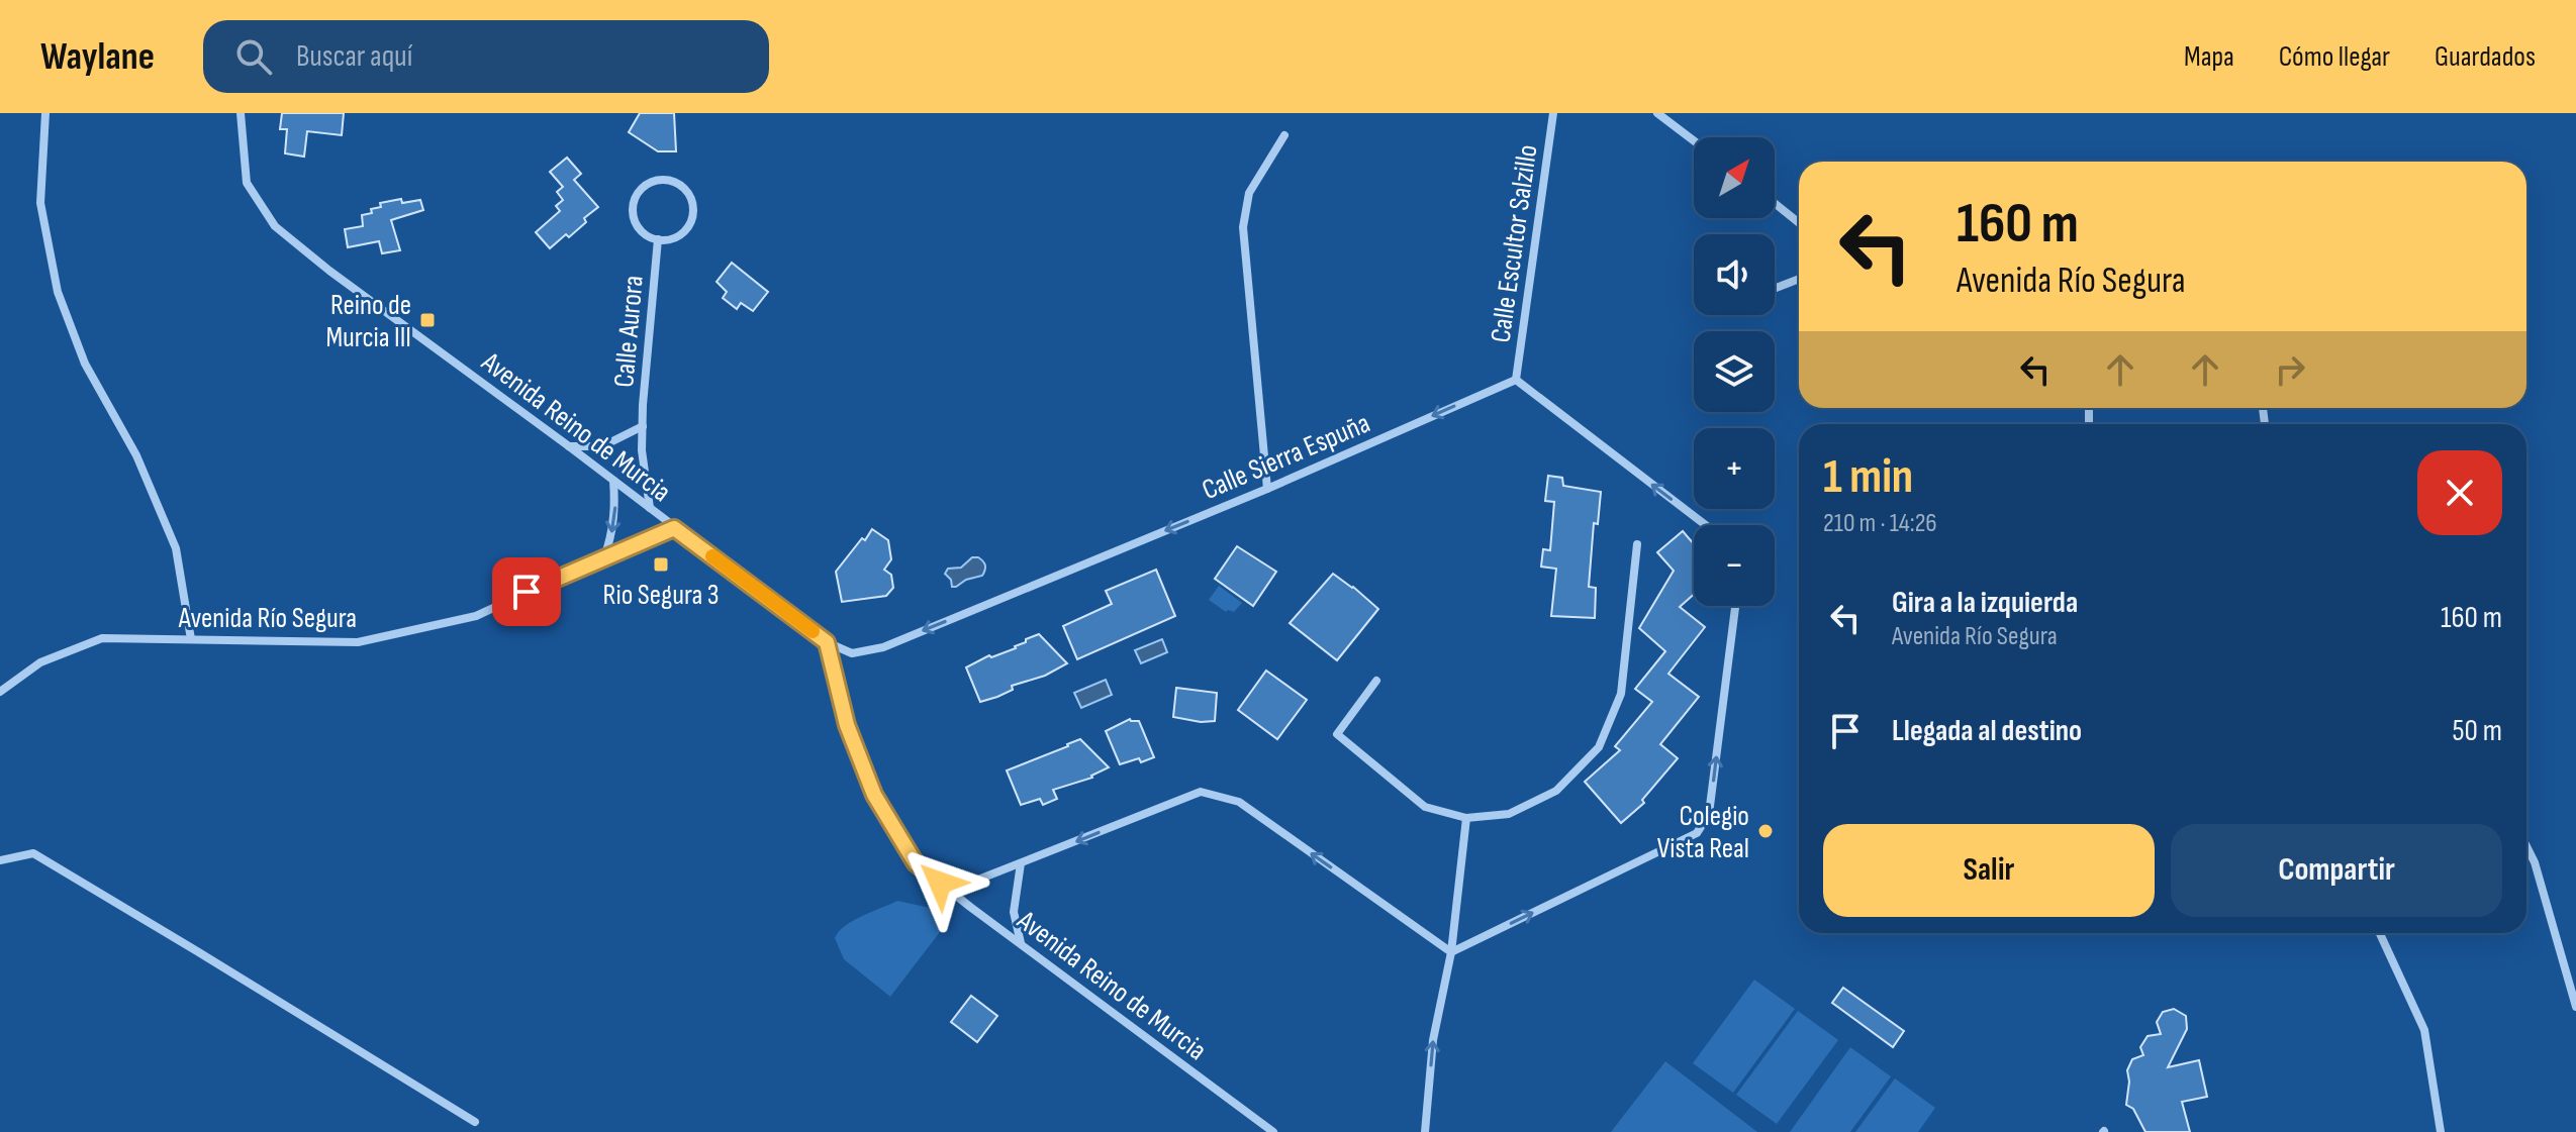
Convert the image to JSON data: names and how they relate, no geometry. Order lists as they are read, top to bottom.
{
  "streets": {
    "street": [
      "Calle Escultor Salzillo",
      "Calle Aurora",
      "Avenida Reino de Murcia",
      "Calle Sierra Espuña",
      "Avenida Río Segura"
    ]
  },
  "crossings": [
    ["Calle Escultor Salzillo", "Calle Sierra Espuña"],
    ["Calle Aurora", "Avenida Reino de Murcia"],
    ["Avenida Reino de Murcia", "Calle Sierra Espuña"],
    ["Avenida Reino de Murcia", "Avenida Río Segura"]
  ],
  "one_way": ["Calle Sierra Espuña"],
  "places": {
    "transit": ["Reino de Murcia III", "Rio Segura 3"],
    "other": ["Colegio Vista Real"]
  },
  "north": "top right",
  "page": {
    "header": "Waylane",
    "search": "Buscar aquí",
    "nav": ["Mapa", "Cómo llegar", "Guardados"],
    "map_buttons": ["+", "−"],
    "turn": ["160 m", "Avenida Río Segura"],
    "heading": ["1 min", "210 m · 14:26"],
    "list": [
      {
        "name": "Gira a la izquierda",
        "note": "Avenida Río Segura",
        "value": "160 m"
      },
      {
        "name": "Llegada al destino",
        "value": "50 m"
      }
    ],
    "buttons": ["Salir", "Compartir"]
  }
}
